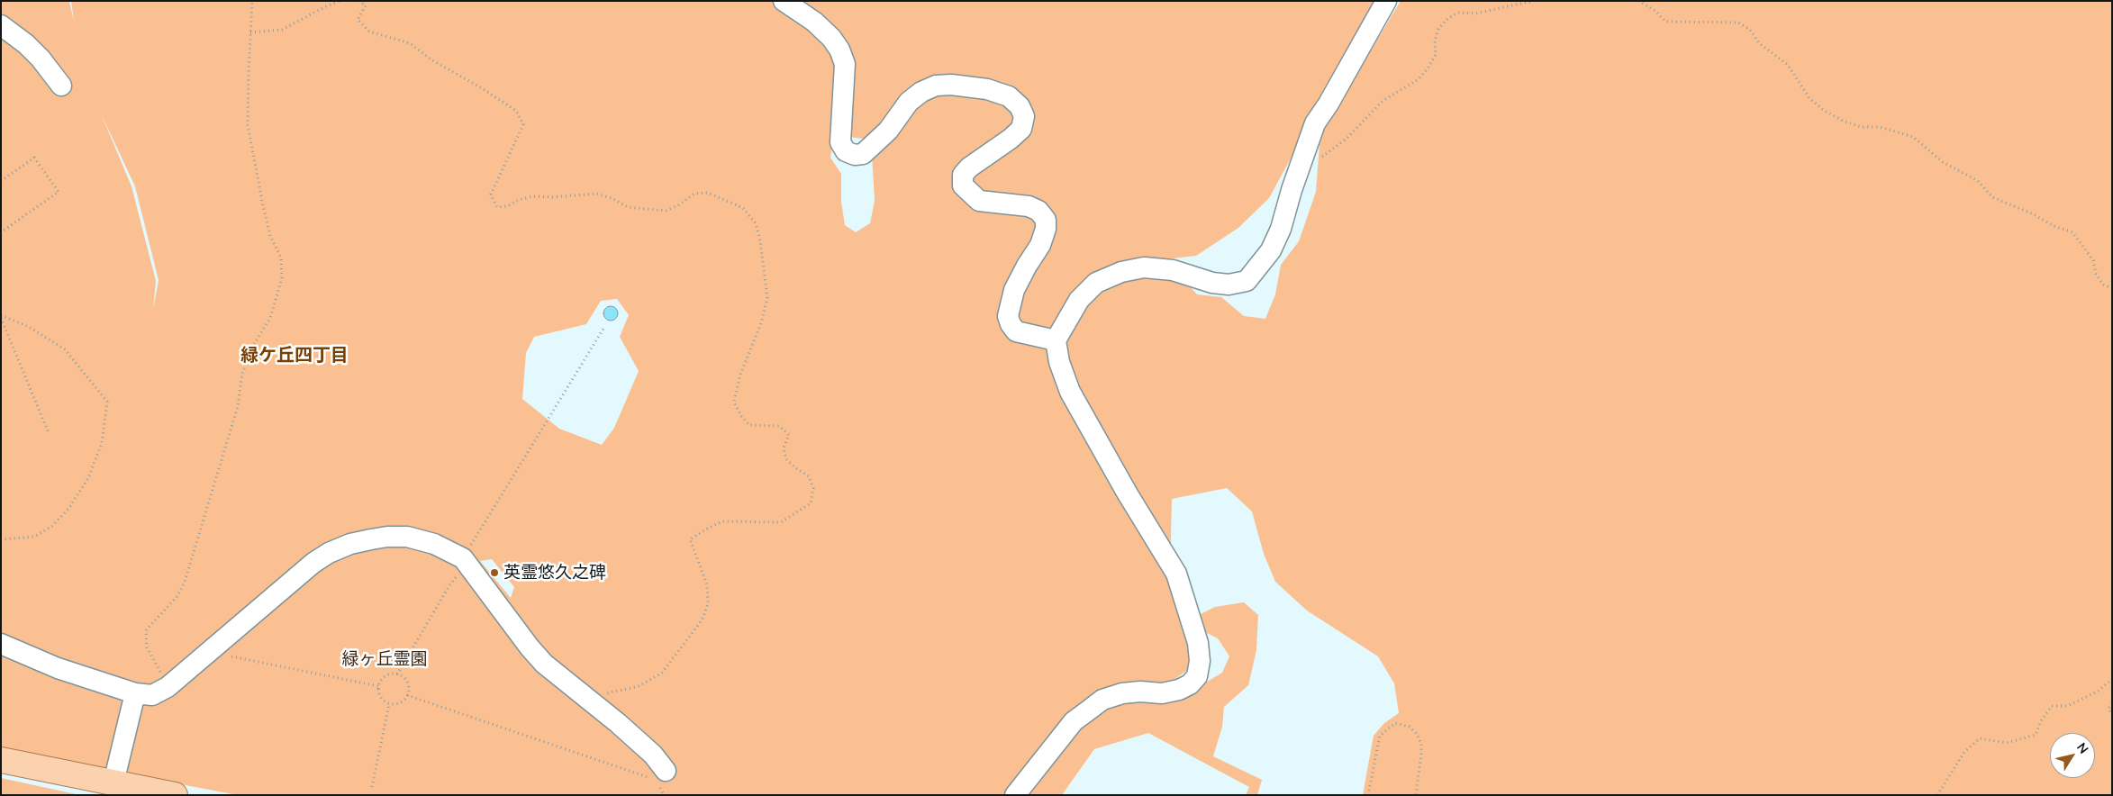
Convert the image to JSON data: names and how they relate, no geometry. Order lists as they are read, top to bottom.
{
  "districts": ["緑ケ丘四丁目"],
  "parks": ["緑ヶ丘霊園"],
  "places": ["英霊悠久之碑"],
  "north": "top right"
}
